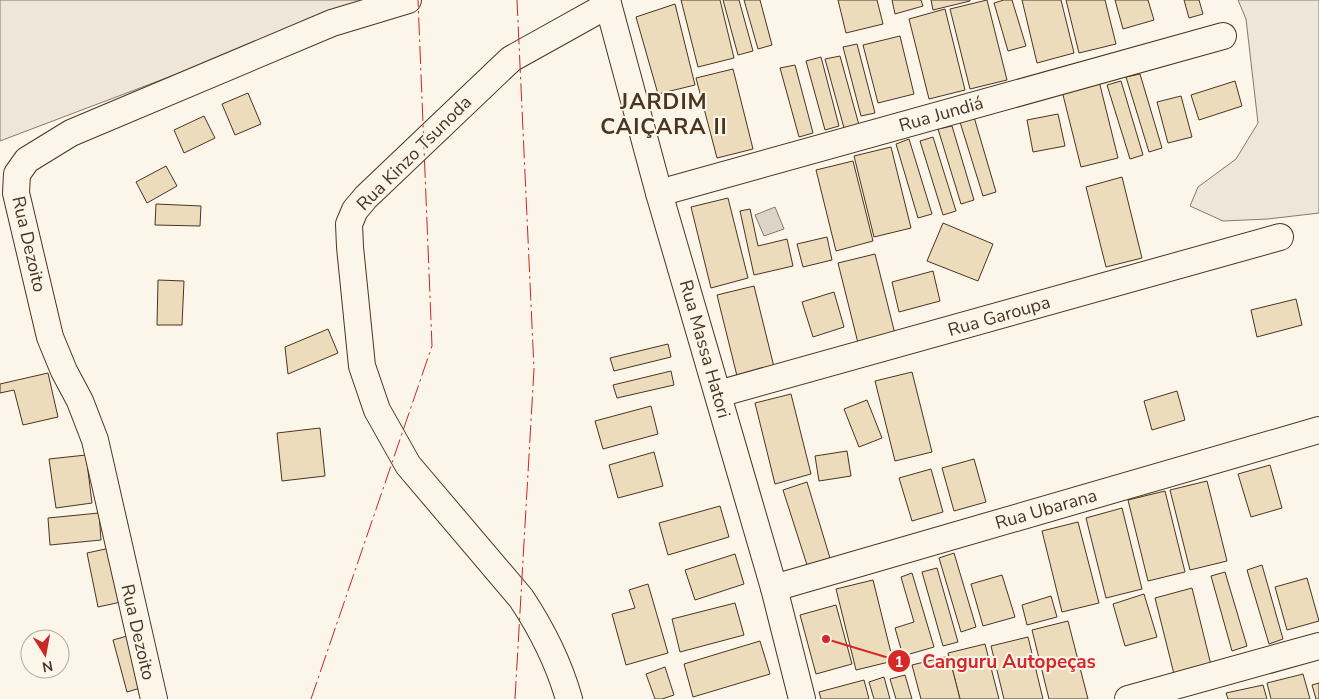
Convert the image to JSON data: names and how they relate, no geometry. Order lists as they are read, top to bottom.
{
  "streets": {
    "street": [
      "Rua Jundiá",
      "Rua Kinzo Tsunoda",
      "Rua Dezoito",
      "Rua Garoupa",
      "Rua Massa Hatori",
      "Rua Ubarana"
    ]
  },
  "crossings": [
    ["Rua Jundiá", "Rua Massa Hatori"],
    ["Rua Kinzo Tsunoda", "Rua Massa Hatori"],
    ["Rua Garoupa", "Rua Massa Hatori"],
    ["Rua Massa Hatori", "Rua Ubarana"]
  ],
  "districts": ["JARDIM CAIÇARA II"],
  "places": ["Canguru Autopeças"],
  "north": "bottom"
}
